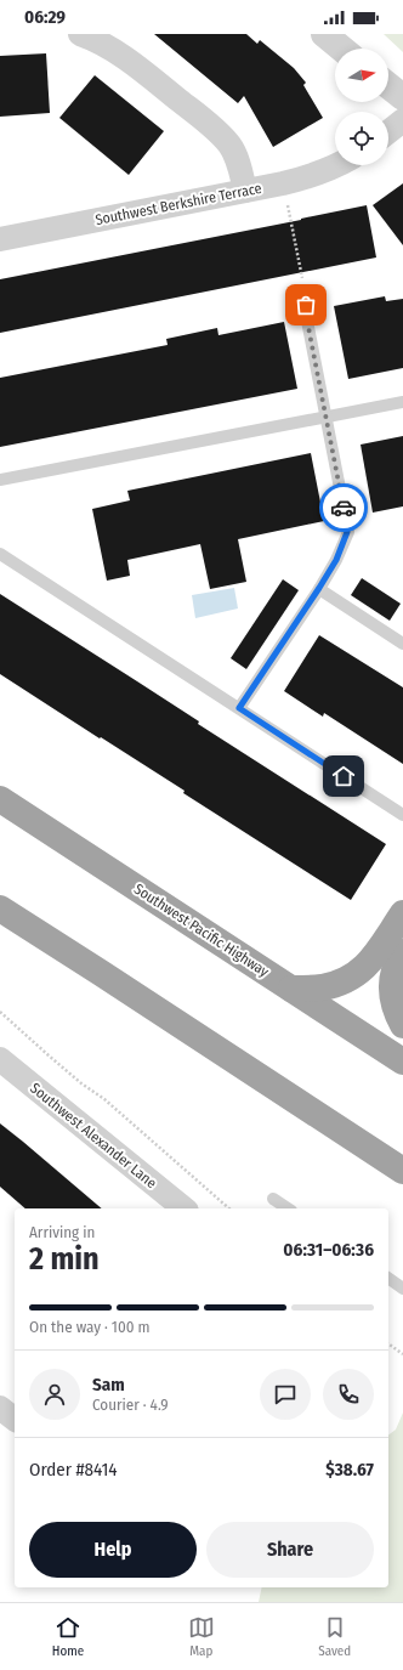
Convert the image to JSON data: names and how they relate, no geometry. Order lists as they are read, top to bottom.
{
  "streets": {
    "highway": ["Southwest Pacific Highway"],
    "street": ["Southwest Berkshire Terrace", "Southwest Alexander Lane"]
  },
  "north": "right",
  "page": {
    "status": "06:29",
    "heading": ["2 min", "Arriving in", "06:31–06:36"],
    "panel": [
      "Sam",
      "Courier · 4.9",
      "Order #8414",
      "$38.67"
    ],
    "bar": "On the way · 100 m",
    "buttons": ["Help", "Share"],
    "tabs": ["Home", "Map", "Saved"]
  }
}
